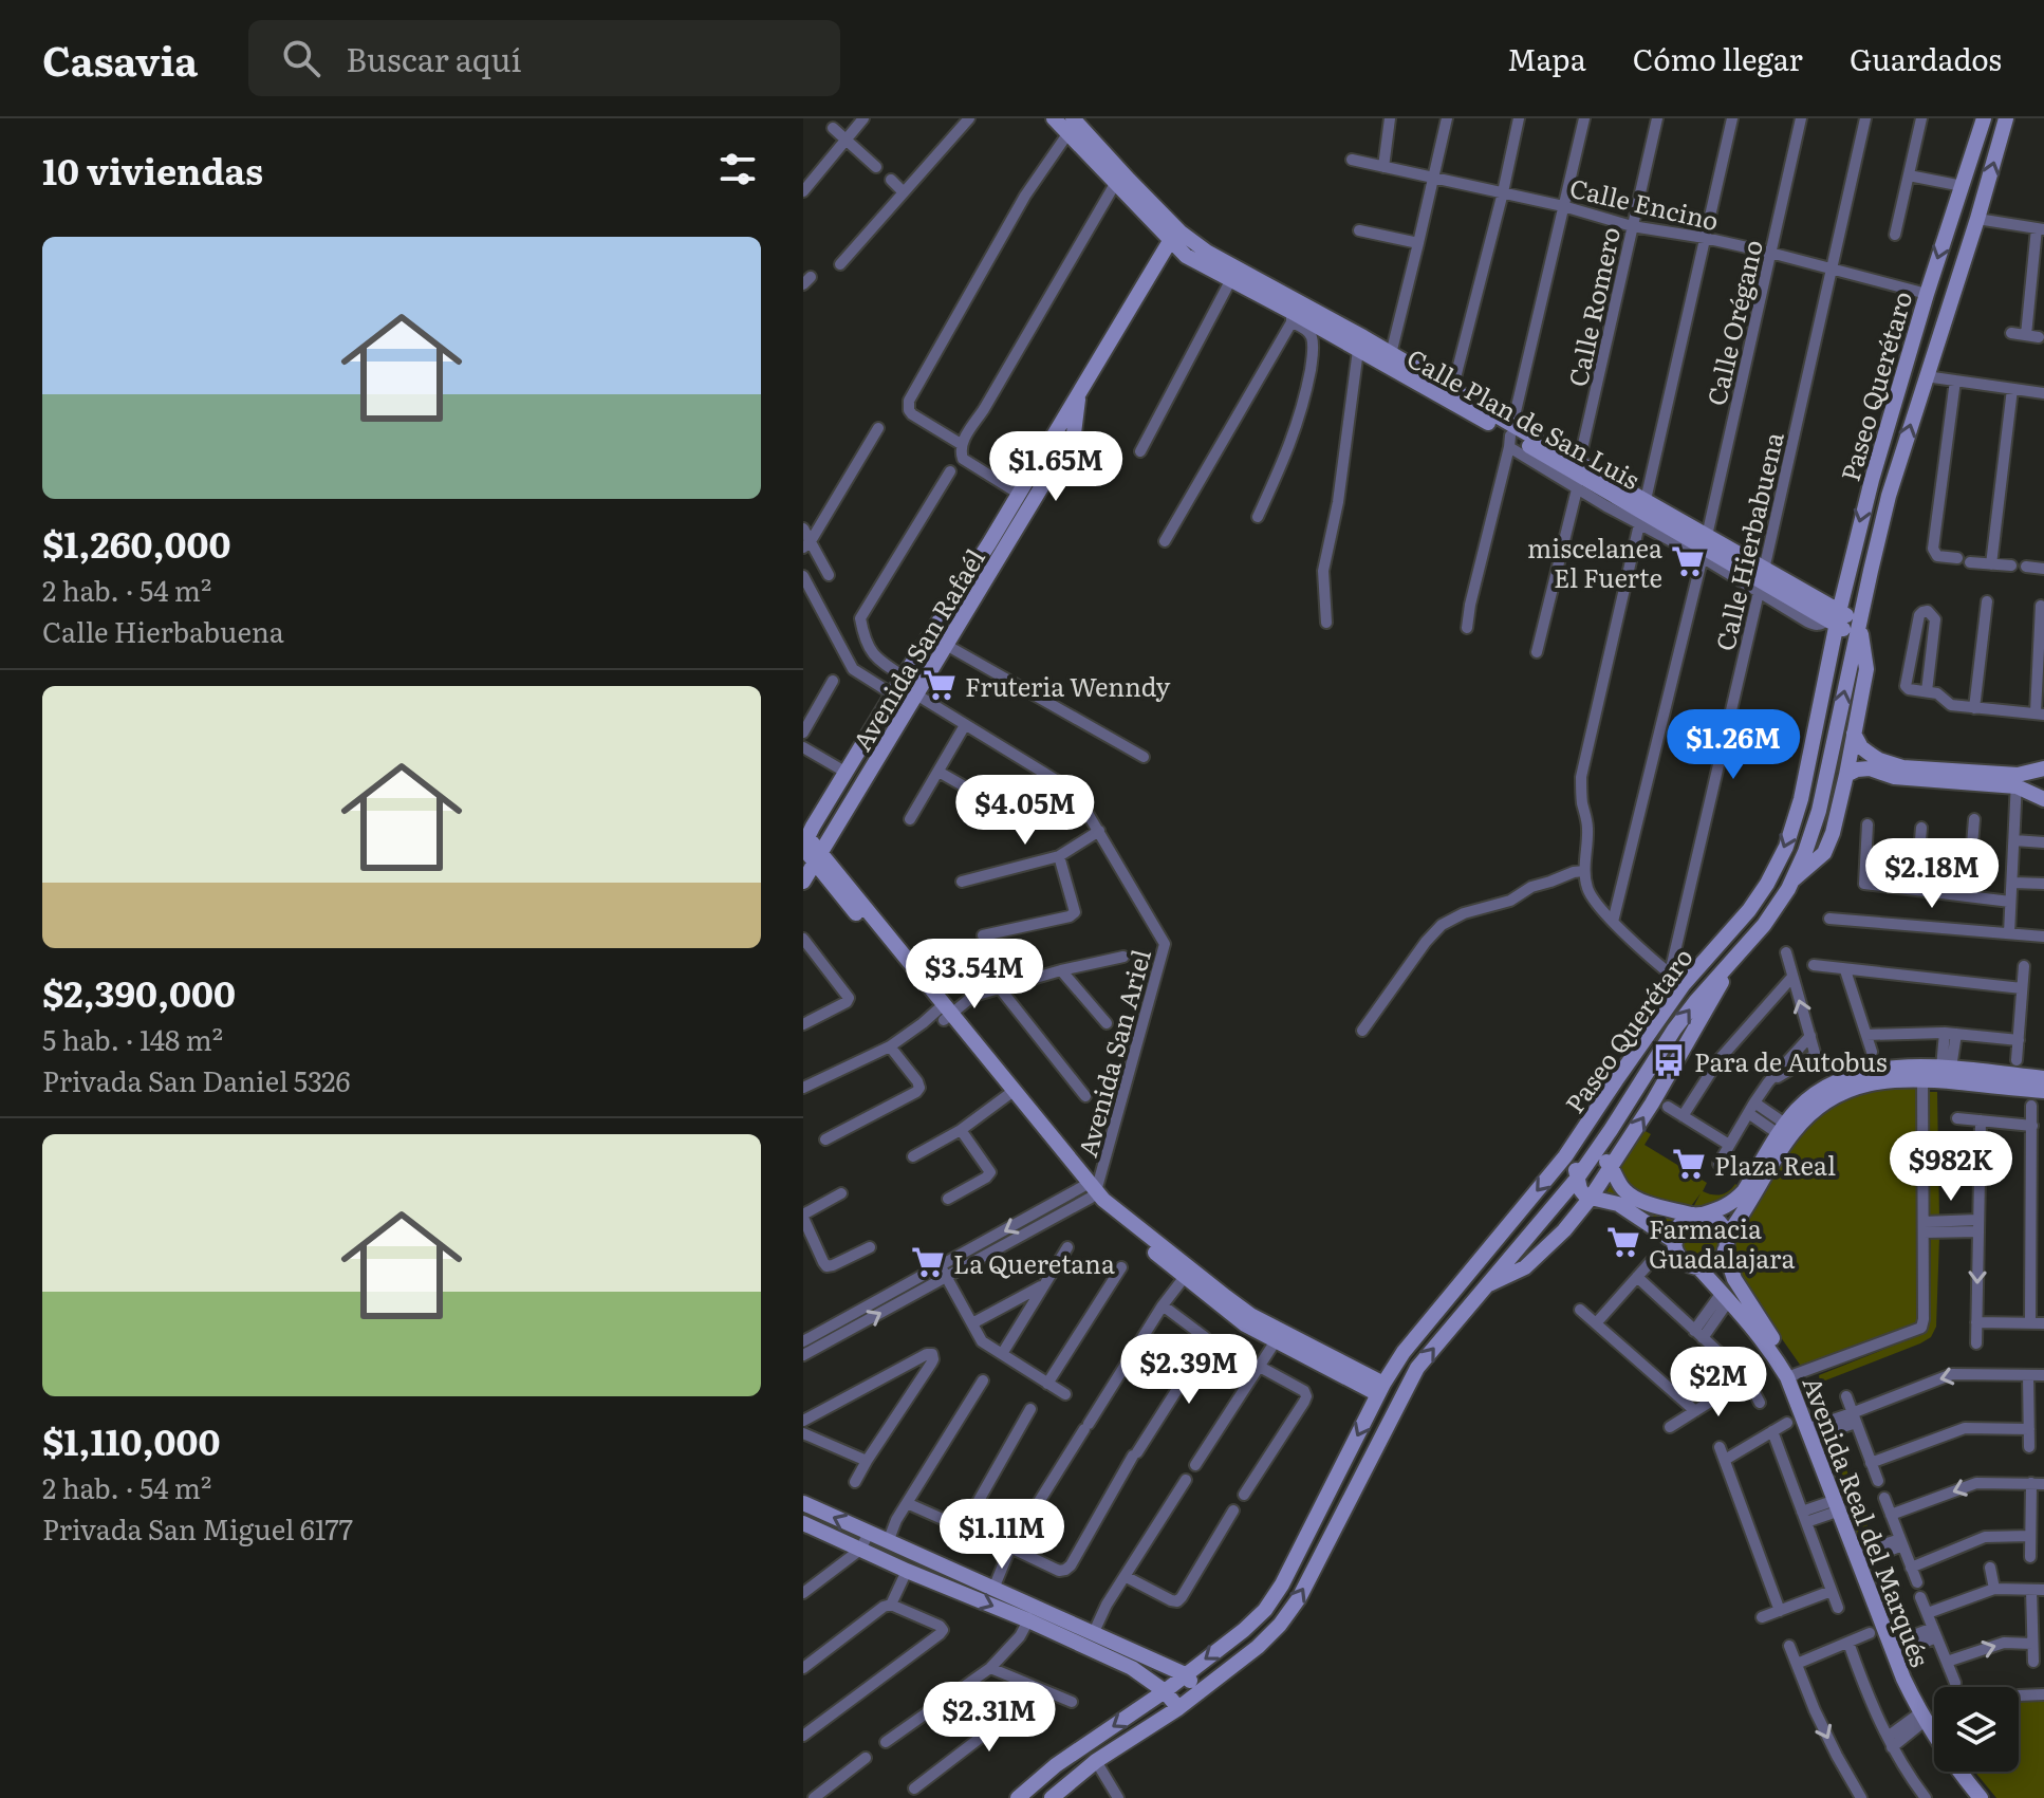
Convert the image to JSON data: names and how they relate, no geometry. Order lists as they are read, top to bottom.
{
  "streets": {
    "street": [
      "Calle Encino",
      "Calle Romero",
      "Calle Orégano",
      "Paseo Querétaro",
      "Calle Plan de San Luis",
      "Calle Hierbabuena",
      "Avenida San Rafaél",
      "Avenida San Ariel",
      "Avenida Real del Marqués"
    ]
  },
  "crossings": [
    ["Calle Encino", "Calle Romero"],
    ["Calle Encino", "Calle Orégano"],
    ["Calle Encino", "Paseo Querétaro"],
    ["Calle Encino", "Calle Hierbabuena"],
    ["Calle Romero", "Calle Plan de San Luis"],
    ["Calle Orégano", "Calle Plan de San Luis"],
    ["Paseo Querétaro", "Calle Plan de San Luis"],
    ["Calle Plan de San Luis", "Calle Hierbabuena"],
    ["Calle Plan de San Luis", "Avenida San Rafaél"],
    ["Avenida San Rafaél", "Avenida San Ariel"]
  ],
  "places": {
    "supermarket": [
      "miscelanea El Fuerte",
      "Fruteria Wenndy",
      "Plaza Real",
      "Farmacia Guadalajara",
      "La Queretana"
    ],
    "bus stop": ["Para de Autobus"]
  },
  "page": {
    "header": "Casavia",
    "search": "Buscar aquí",
    "nav": ["Mapa", "Cómo llegar", "Guardados"],
    "heading": "10 viviendas",
    "list": [
      {
        "name": "$1,260,000",
        "note": "2 hab. · 54 m² · Calle Hierbabuena"
      },
      {
        "name": "$2,390,000",
        "note": "5 hab. · 148 m² · Privada San Daniel 5326"
      },
      {
        "name": "$1,110,000",
        "note": "2 hab. · 54 m² · Privada San Miguel 6177"
      }
    ],
    "price": [
      "$1.65M",
      "$1.26M",
      "$4.05M",
      "$2.18M",
      "$3.54M",
      "$982K",
      "$2.39M",
      "$2M",
      "$1.11M",
      "$2.31M"
    ]
  }
}
